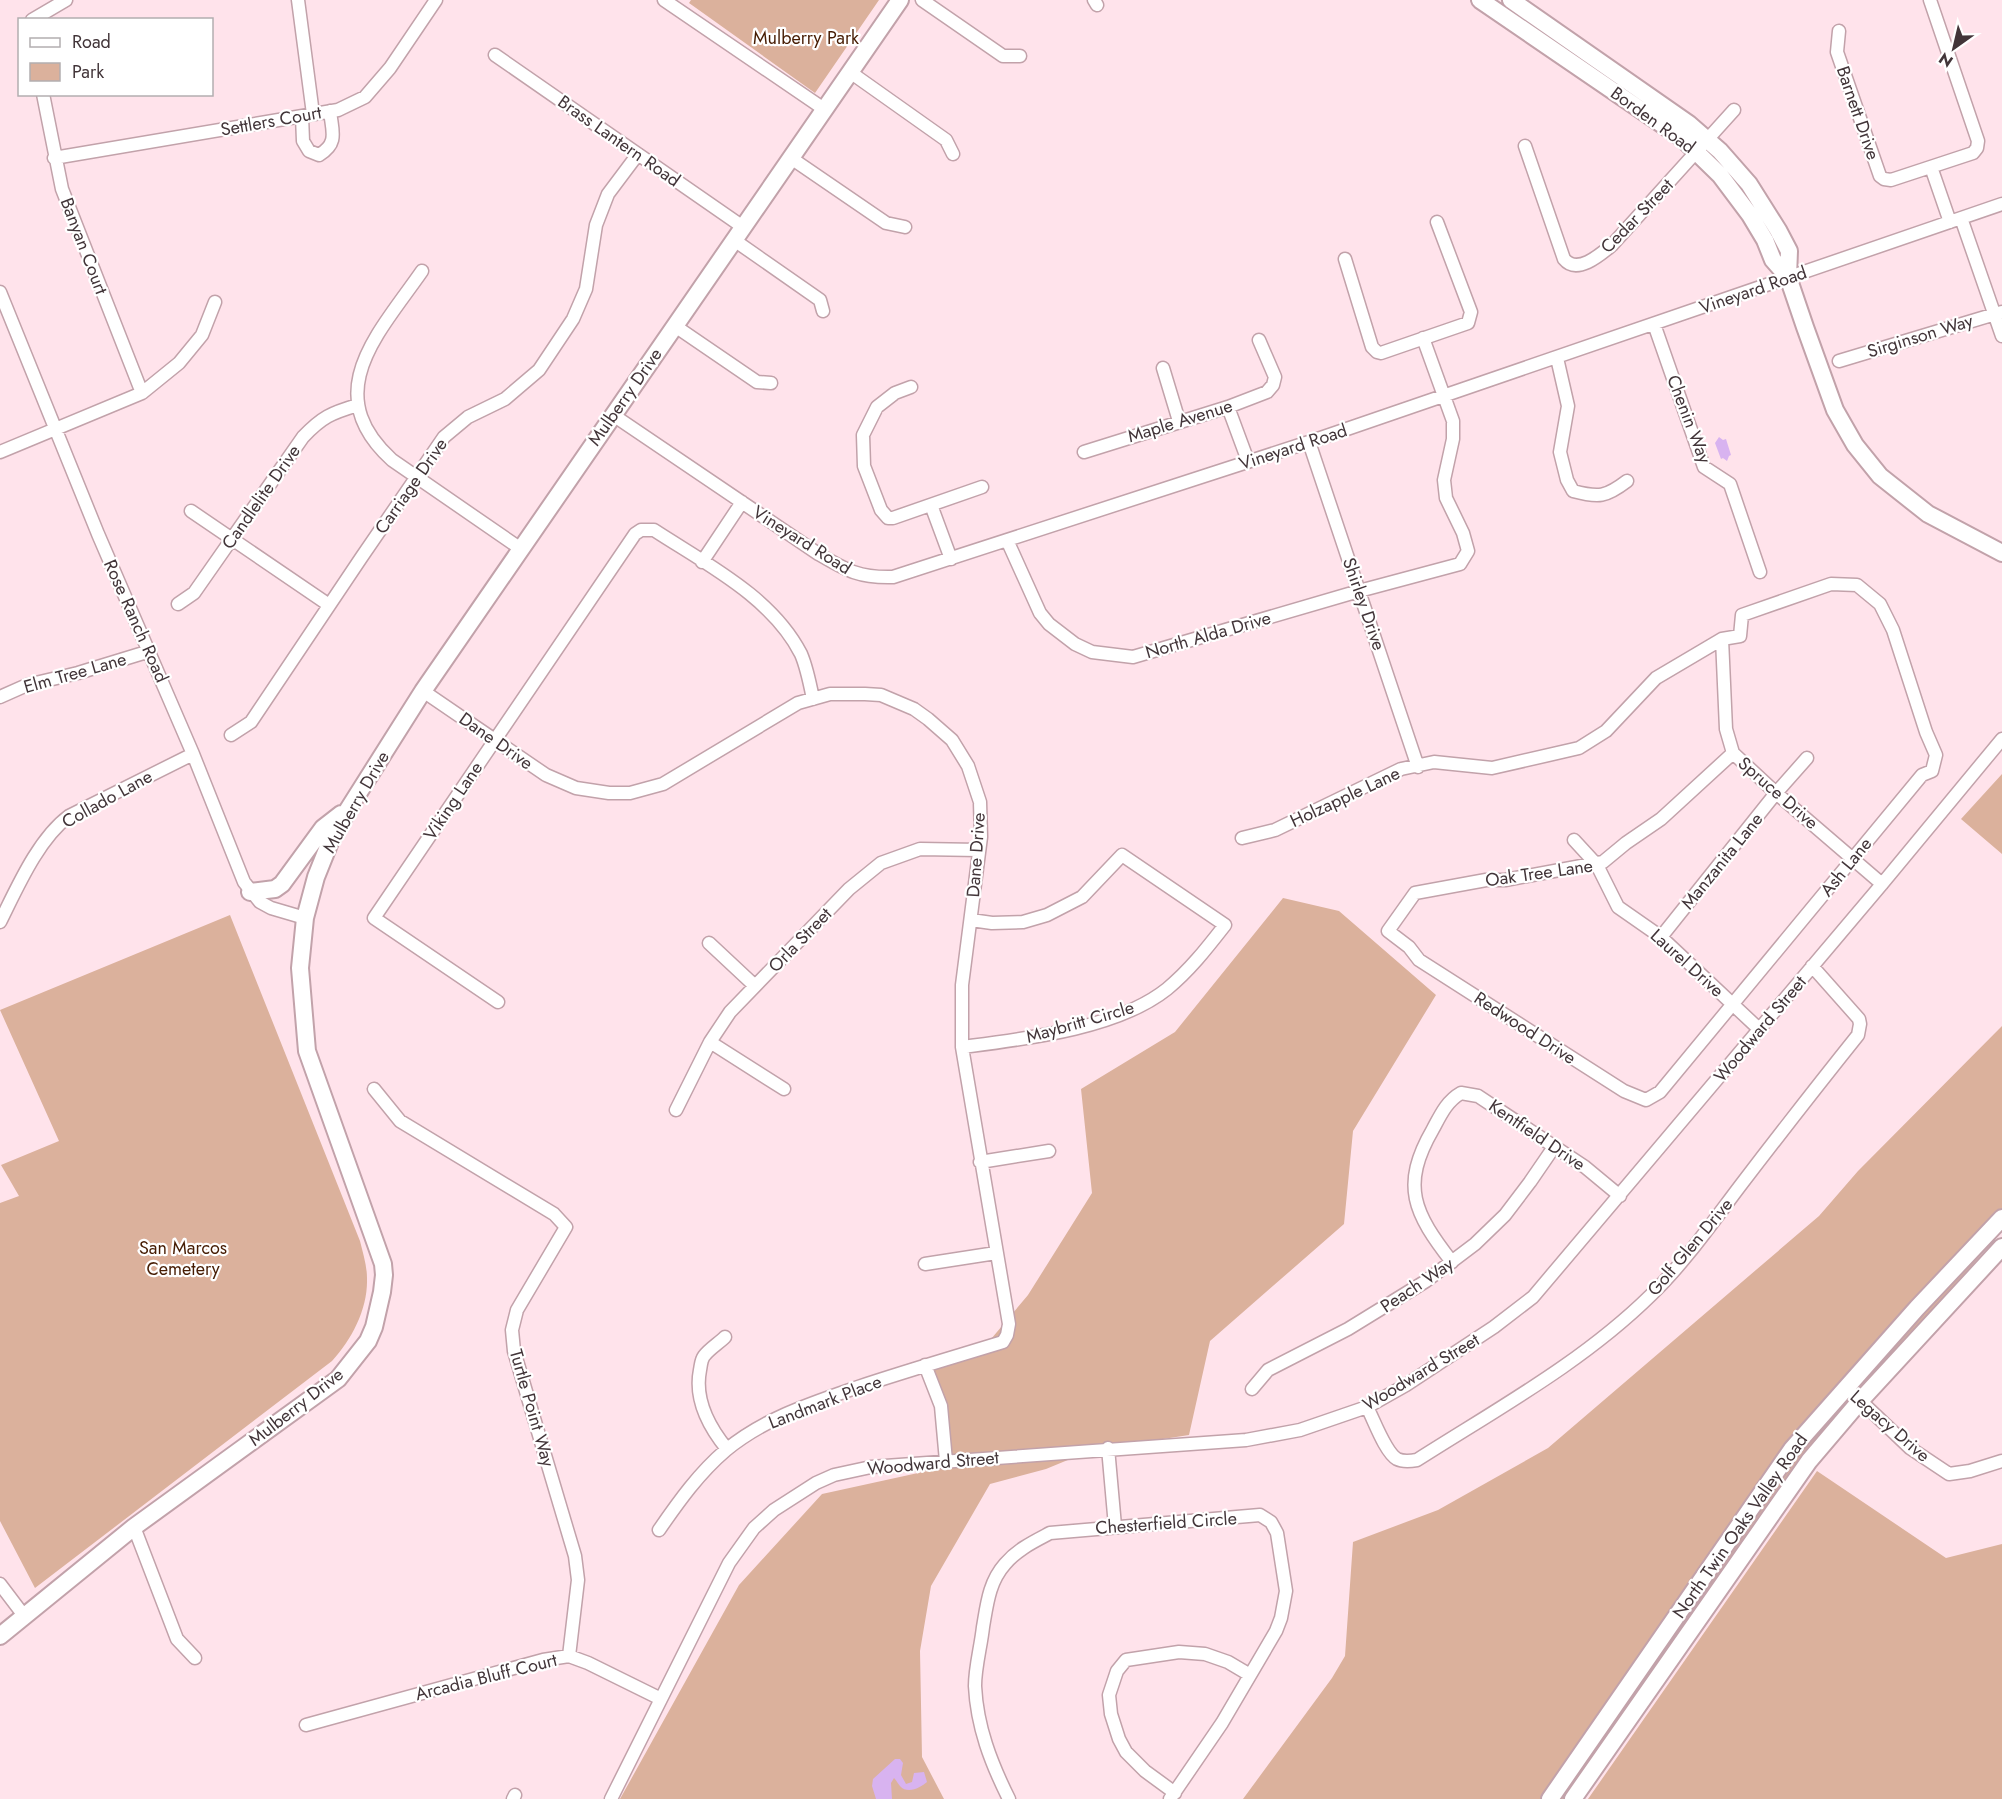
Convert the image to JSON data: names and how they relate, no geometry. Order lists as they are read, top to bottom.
{
  "streets": {
    "main road": ["Borden Road", "Mulberry Drive", "North Twin Oaks Valley Road"],
    "street": [
      "Barnett Drive",
      "Settlers Court",
      "Brass Lantern Road",
      "Cedar Street",
      "Banyan Court",
      "Vineyard Road",
      "Sirginson Way",
      "Chenin Way",
      "Maple Avenue",
      "Carriage Drive",
      "Candlelite Drive",
      "Shirley Drive",
      "Rose Ranch Road",
      "North Alda Drive",
      "Elm Tree Lane",
      "Dane Drive",
      "Spruce Drive",
      "Holzapple Lane",
      "Collado Lane",
      "Viking Lane",
      "Manzanita Lane",
      "Ash Lane",
      "Oak Tree Lane",
      "Orla Street",
      "Laurel Drive",
      "Maybritt Circle",
      "Redwood Drive",
      "Woodward Street",
      "Kentfield Drive",
      "Golf Glen Drive",
      "Peach Way",
      "Landmark Place",
      "Turtle Point Way",
      "Legacy Drive",
      "Chesterfield Circle",
      "Arcadia Bluff Court"
    ]
  },
  "crossings": [
    ["Borden Road", "Cedar Street"],
    ["Borden Road", "Vineyard Road"],
    ["Settlers Court", "Banyan Court"],
    ["Brass Lantern Road", "Mulberry Drive"],
    ["Brass Lantern Road", "Carriage Drive"],
    ["Vineyard Road", "Mulberry Drive"],
    ["Vineyard Road", "Chenin Way"],
    ["Vineyard Road", "Shirley Drive"],
    ["Vineyard Road", "North Alda Drive"],
    ["Mulberry Drive", "Rose Ranch Road"],
    ["Mulberry Drive", "Dane Drive"],
    ["Shirley Drive", "North Alda Drive"],
    ["Shirley Drive", "Holzapple Lane"],
    ["Rose Ranch Road", "Elm Tree Lane"],
    ["Rose Ranch Road", "Collado Lane"],
    ["Dane Drive", "Viking Lane"],
    ["Dane Drive", "Orla Street"],
    ["Dane Drive", "Maybritt Circle"],
    ["Dane Drive", "Landmark Place"],
    ["Spruce Drive", "Holzapple Lane"],
    ["Spruce Drive", "Manzanita Lane"],
    ["Spruce Drive", "Ash Lane"],
    ["Spruce Drive", "Oak Tree Lane"],
    ["Spruce Drive", "Woodward Street"],
    ["Holzapple Lane", "Ash Lane"],
    ["Manzanita Lane", "Laurel Drive"],
    ["Ash Lane", "Laurel Drive"],
    ["Ash Lane", "Redwood Drive"],
    ["Oak Tree Lane", "Laurel Drive"],
    ["Oak Tree Lane", "Redwood Drive"],
    ["Laurel Drive", "Woodward Street"],
    ["Woodward Street", "Kentfield Drive"],
    ["Woodward Street", "Golf Glen Drive"],
    ["Woodward Street", "Arcadia Bluff Court"],
    ["Kentfield Drive", "Peach Way"],
    ["Turtle Point Way", "Arcadia Bluff Court"],
    ["Legacy Drive", "North Twin Oaks Valley Road"]
  ],
  "parks": ["Mulberry Park", "San Marcos Cemetery"],
  "legend": ["Road", "Park"],
  "north": "bottom left"
}
